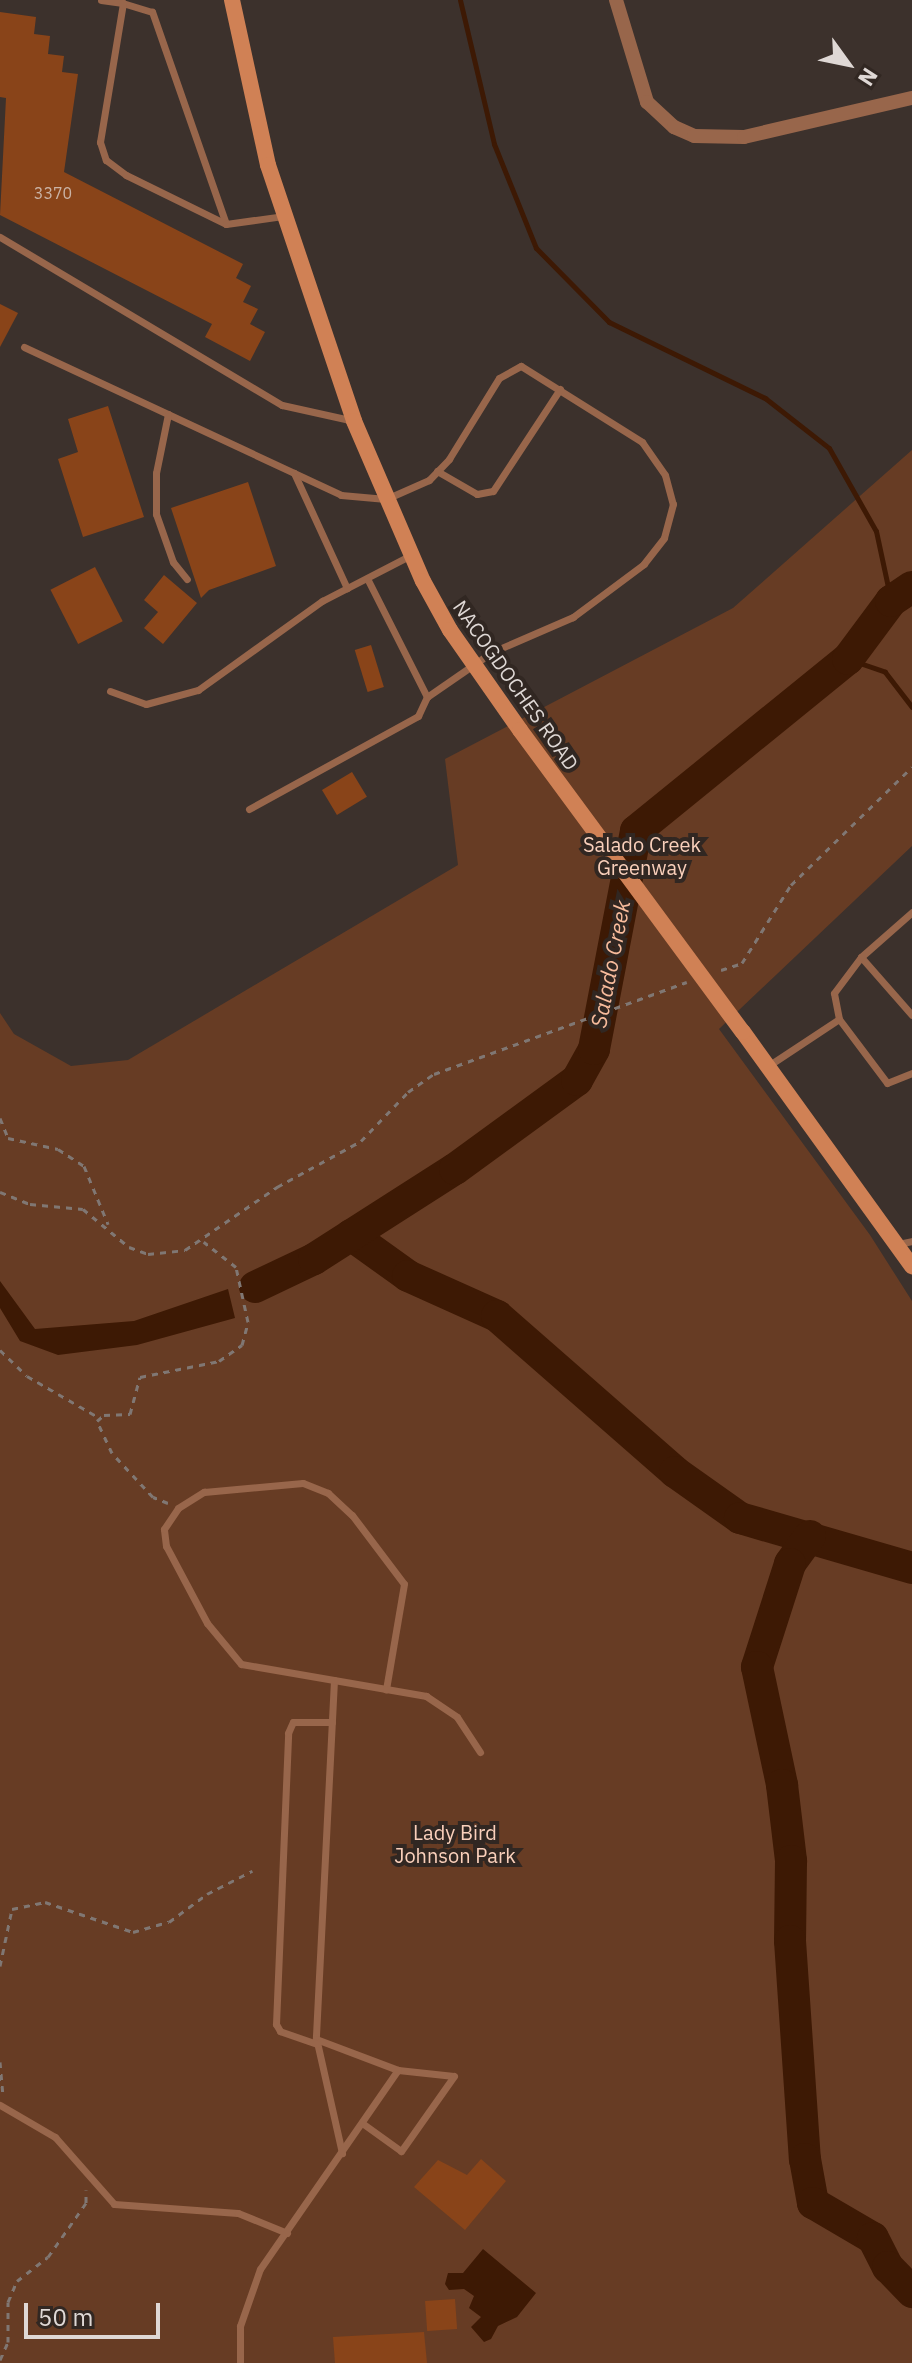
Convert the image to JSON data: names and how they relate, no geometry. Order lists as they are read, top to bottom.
{
  "streets": {
    "main road": ["NACOGDOCHES ROAD"]
  },
  "water": ["Salado Creek"],
  "parks": ["Salado Creek Greenway", "Lady Bird Johnson Park"],
  "house_numbers": ["3370"],
  "scale_bar": "50 m",
  "north": "bottom right"
}
